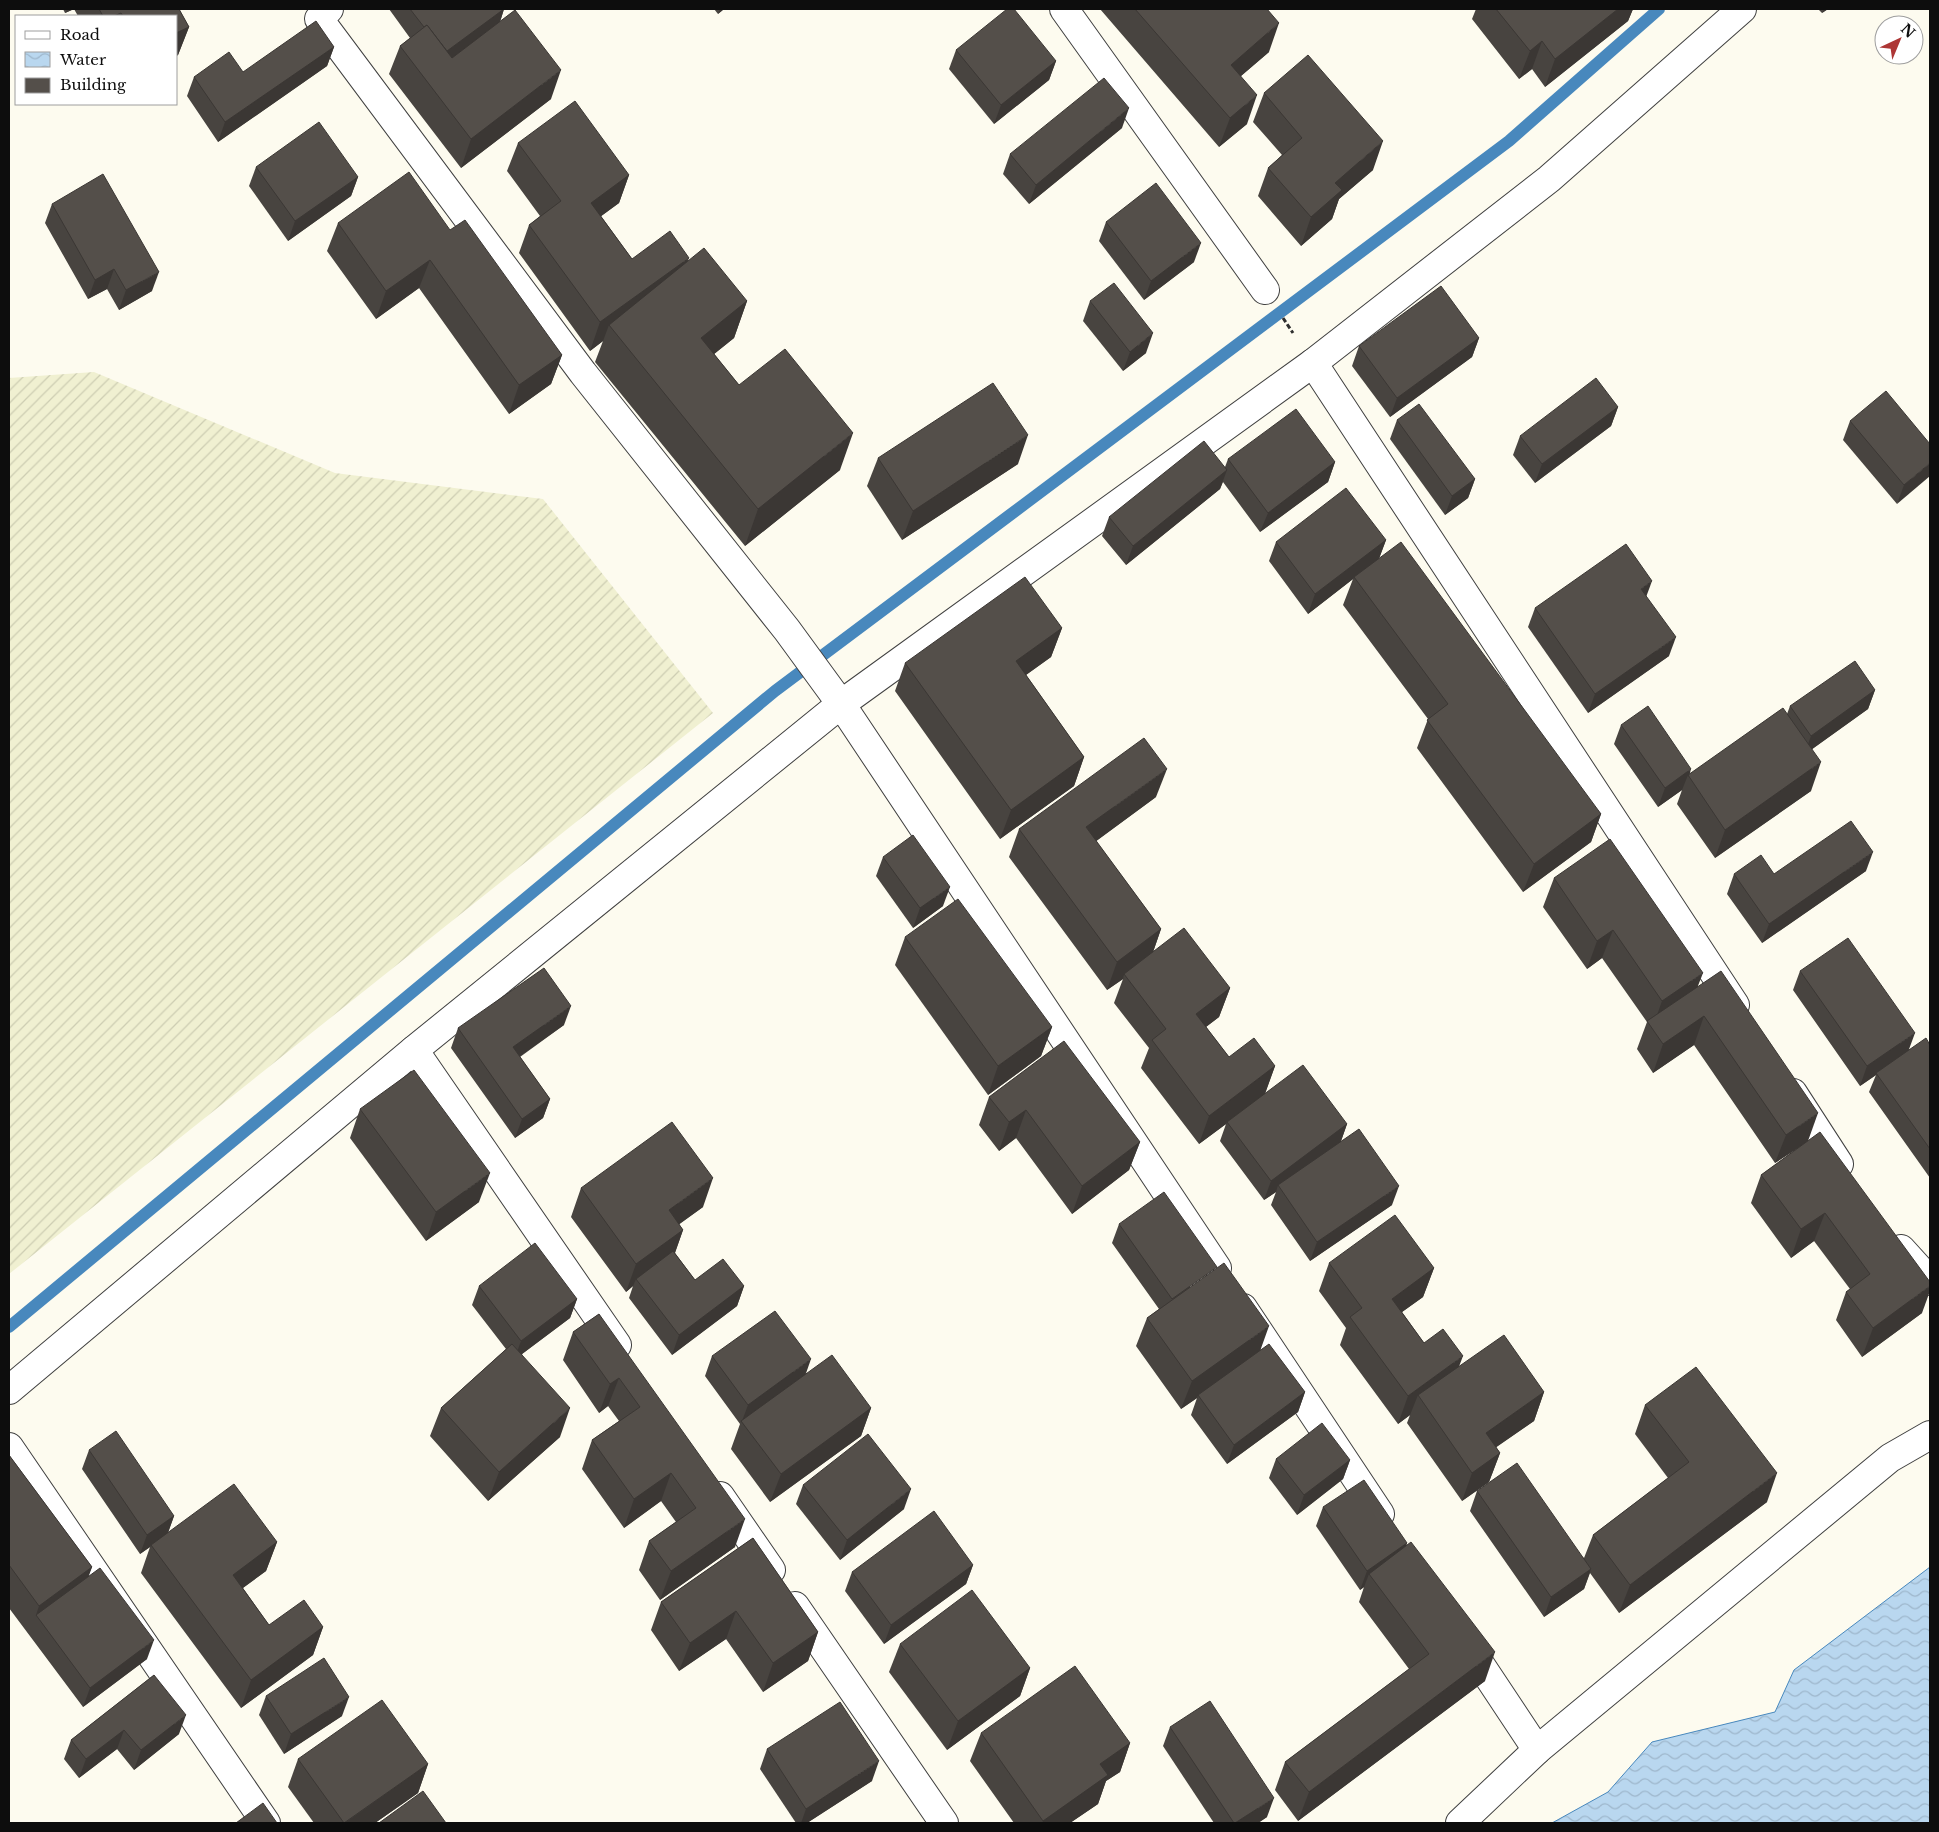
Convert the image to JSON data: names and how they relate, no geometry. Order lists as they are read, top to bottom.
{
  "legend": ["Road", "Water", "Building"],
  "north": "top right"
}
